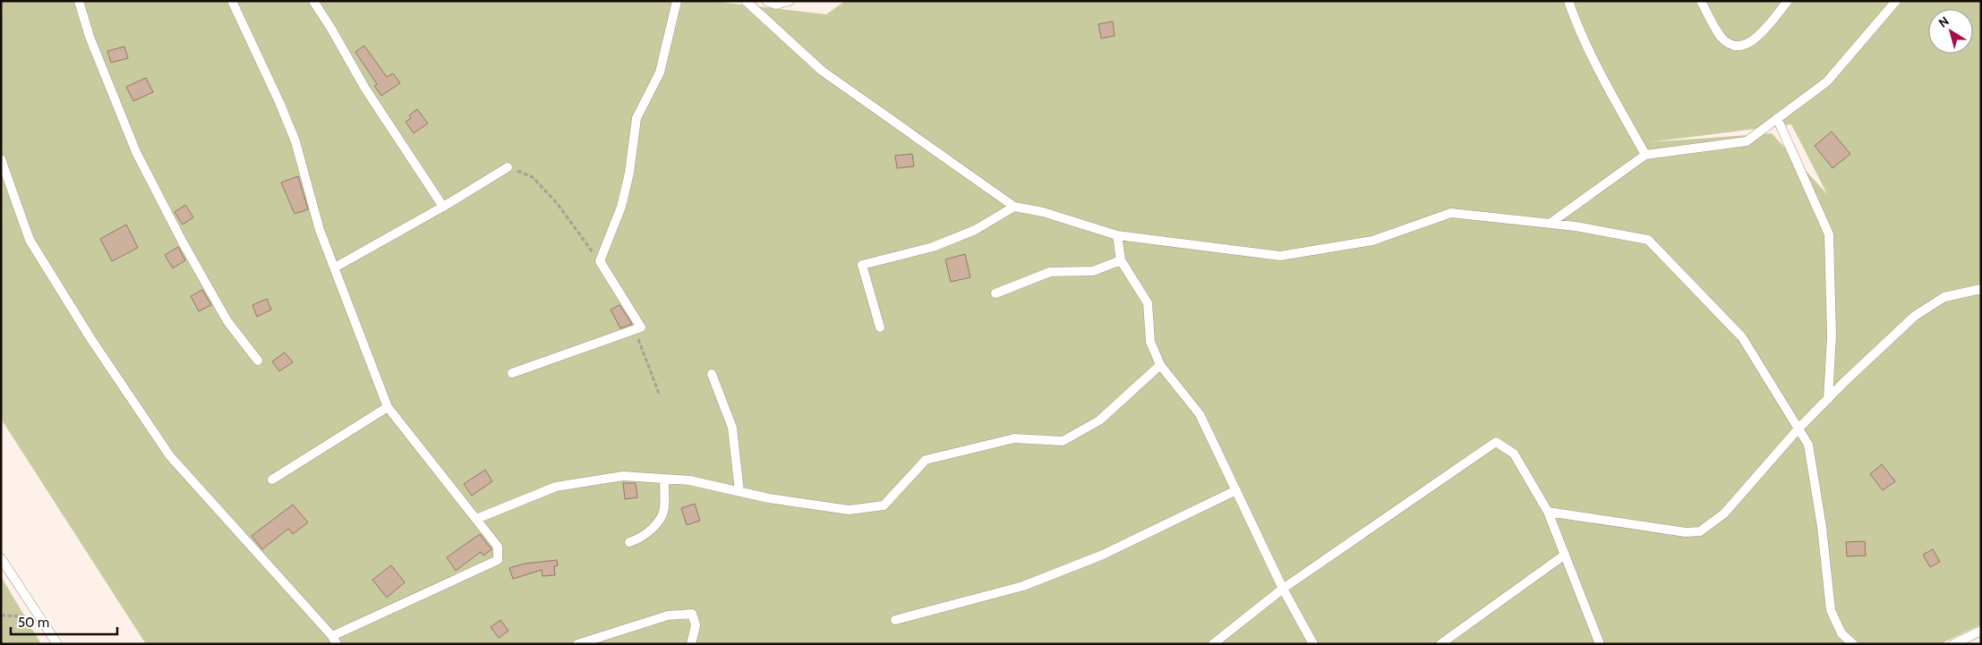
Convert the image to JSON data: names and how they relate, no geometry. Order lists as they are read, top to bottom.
{
  "scale_bar": "50 m",
  "north": "top left"
}
